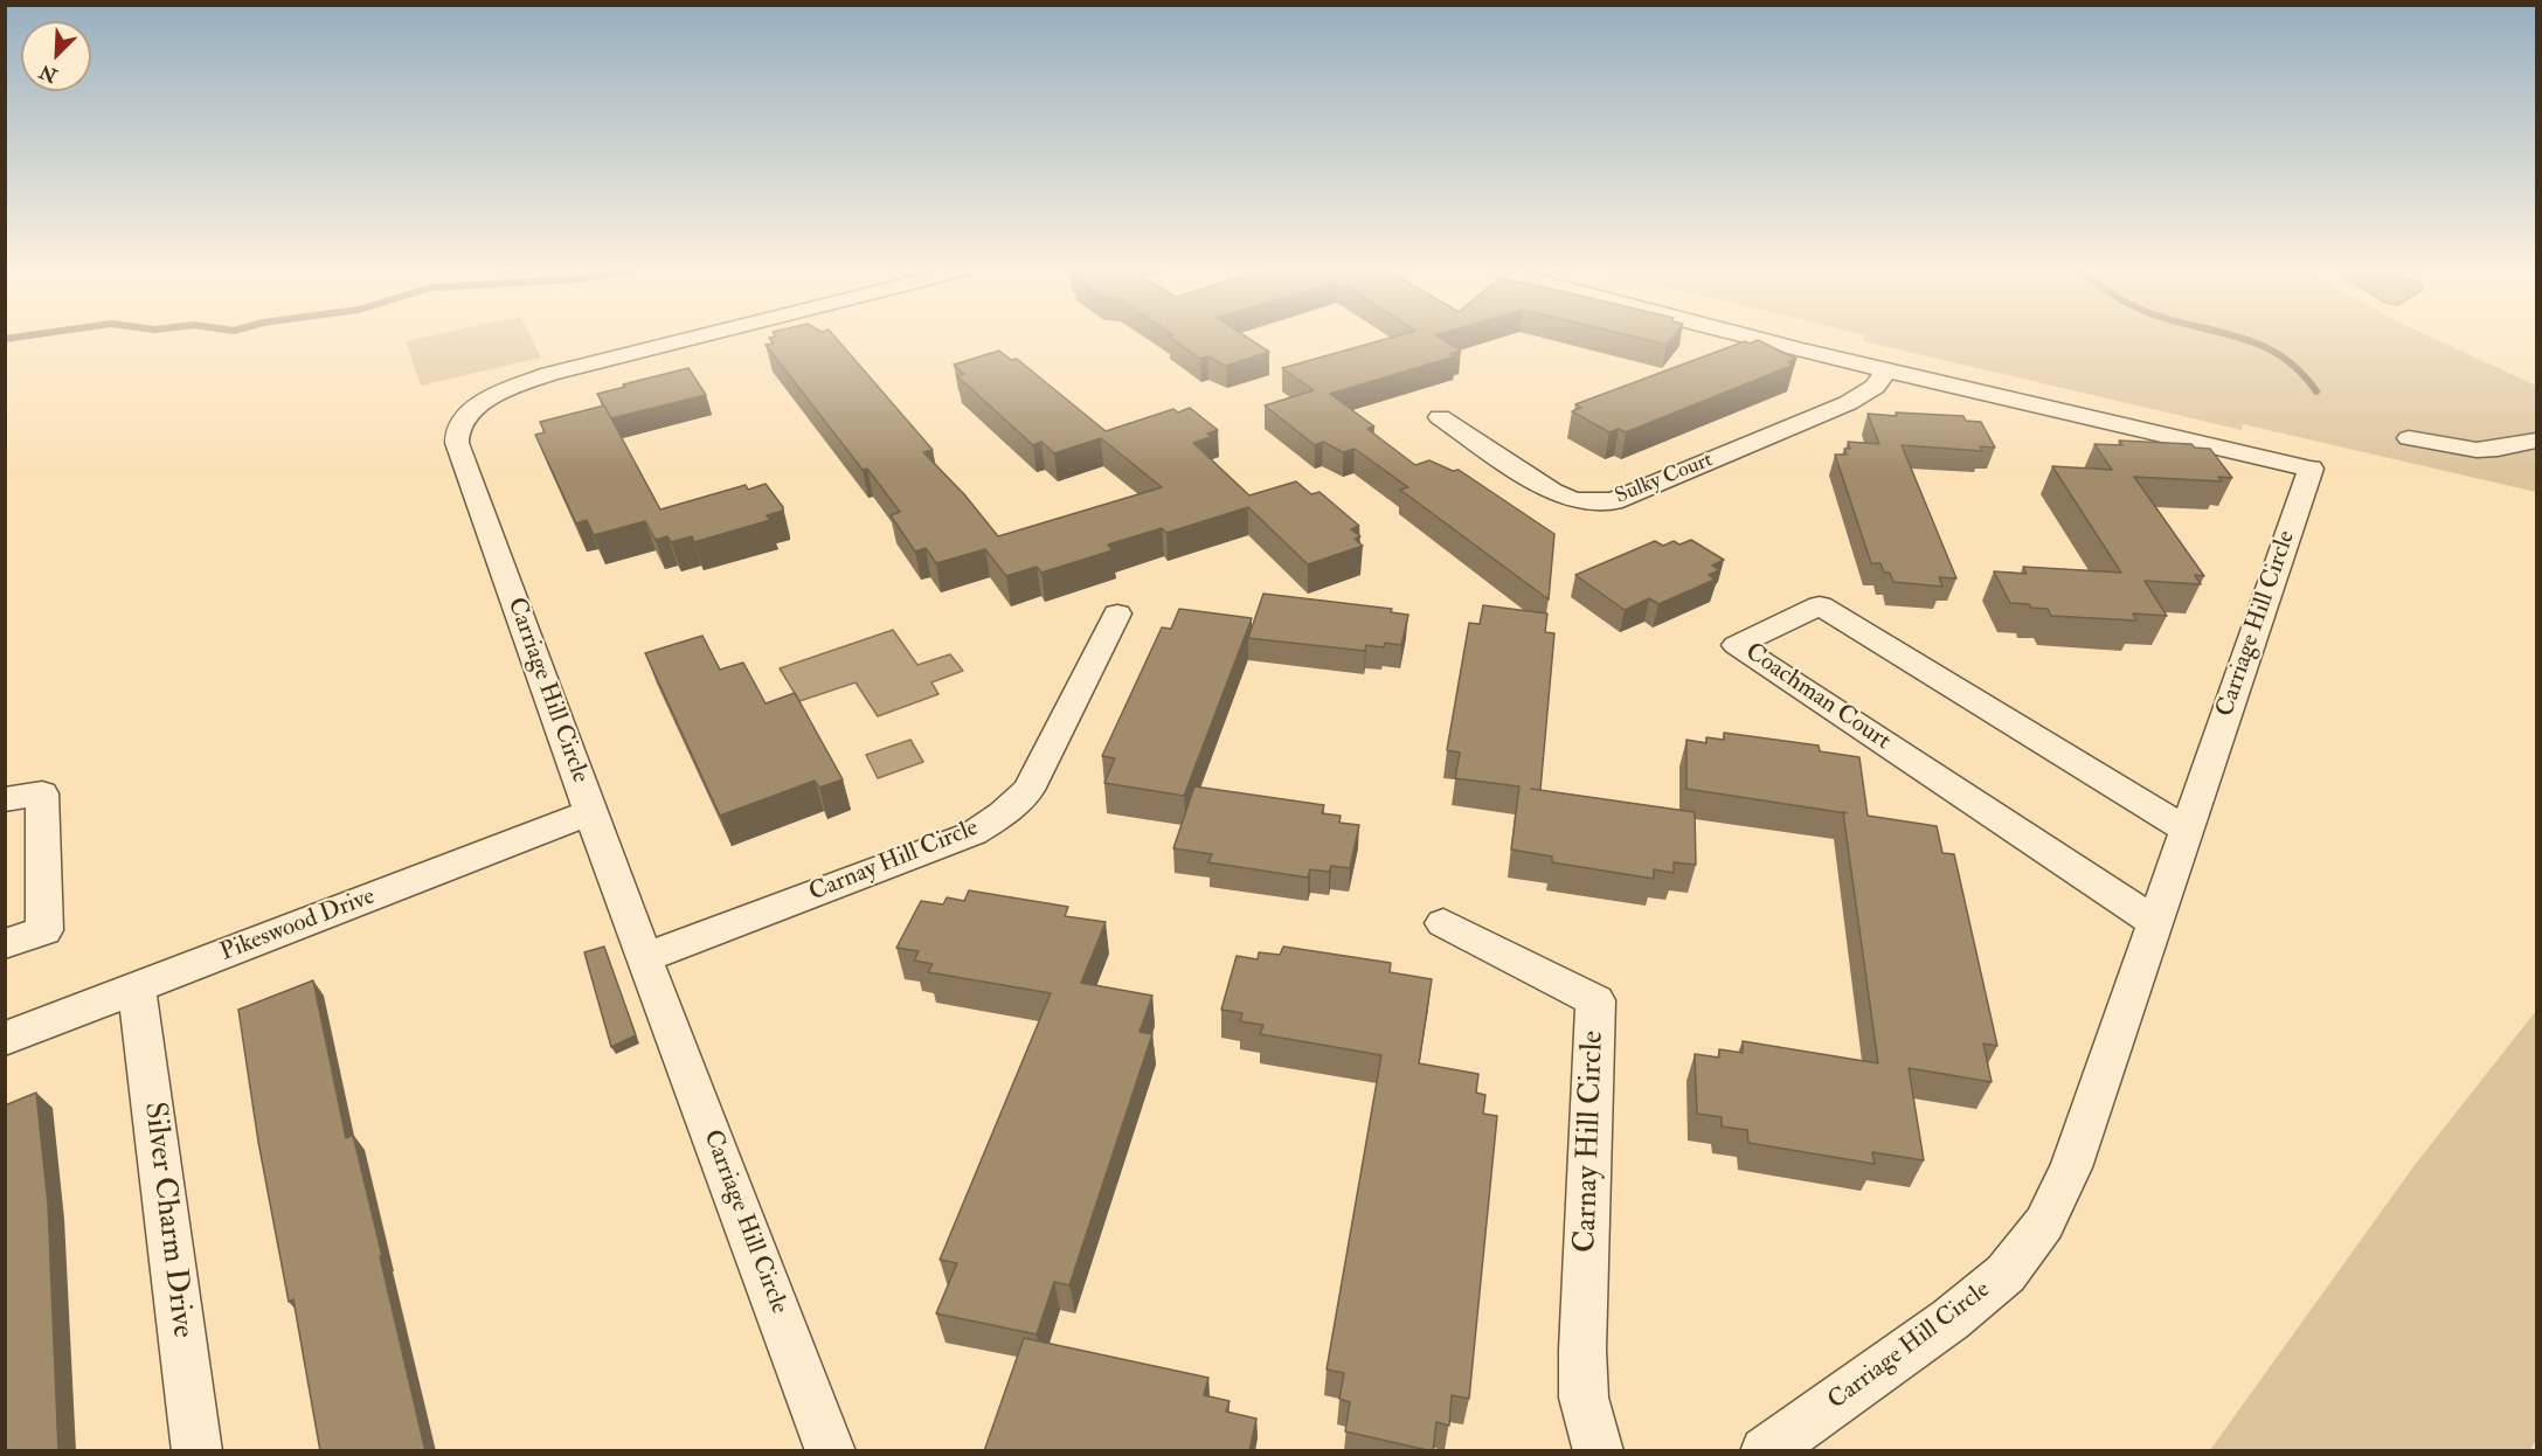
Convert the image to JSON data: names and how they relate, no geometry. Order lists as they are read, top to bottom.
{
  "streets": {
    "street": [
      "Sulky Court",
      "Carriage Hill Circle",
      "Coachman Court",
      "Carnay Hill Circle",
      "Pikeswood Drive",
      "Silver Charm Drive"
    ]
  },
  "crossings": [
    ["Sulky Court", "Carriage Hill Circle"],
    ["Carriage Hill Circle", "Coachman Court"],
    ["Carriage Hill Circle", "Carnay Hill Circle"],
    ["Carriage Hill Circle", "Pikeswood Drive"],
    ["Pikeswood Drive", "Silver Charm Drive"]
  ],
  "north": "bottom left"
}
